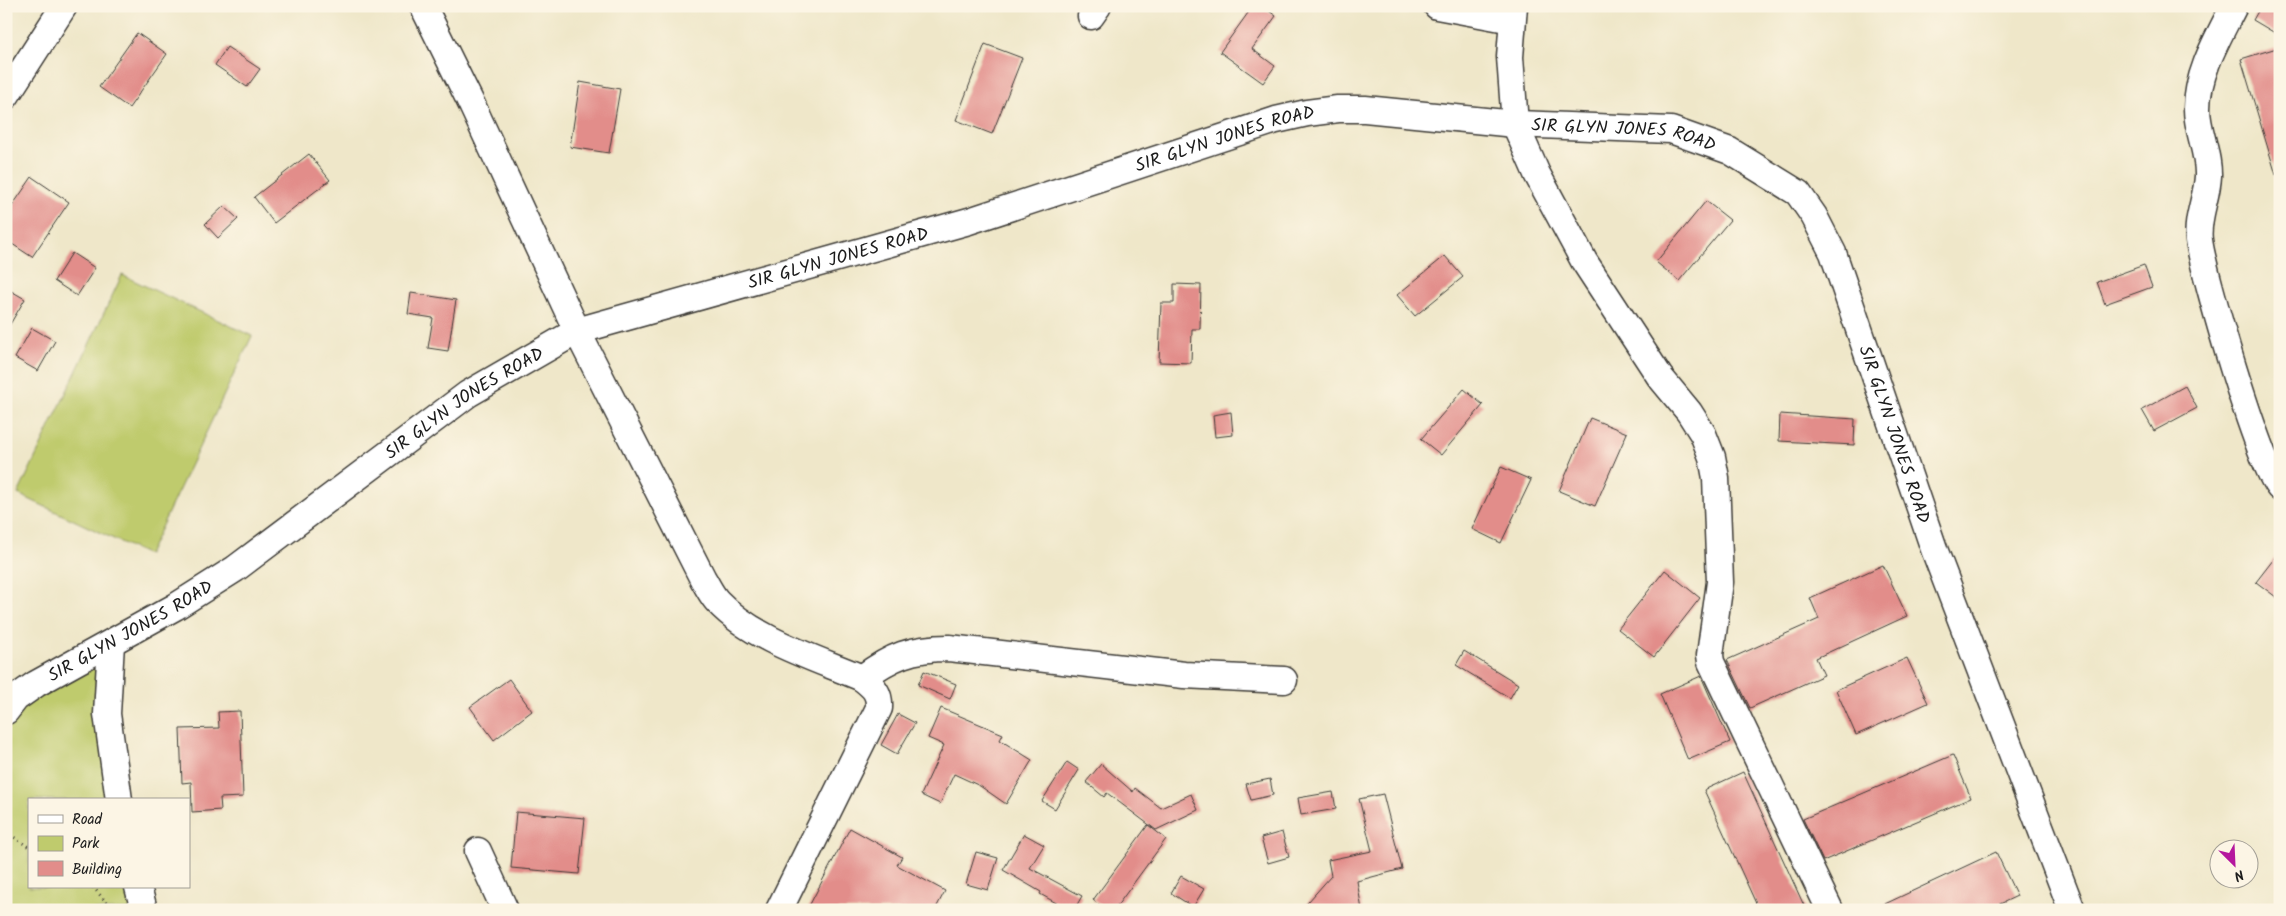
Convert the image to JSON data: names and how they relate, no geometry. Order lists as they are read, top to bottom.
{
  "streets": {
    "street": ["SIR GLYN JONES ROAD"]
  },
  "legend": ["Road", "Park", "Building"],
  "north": "bottom right"
}
